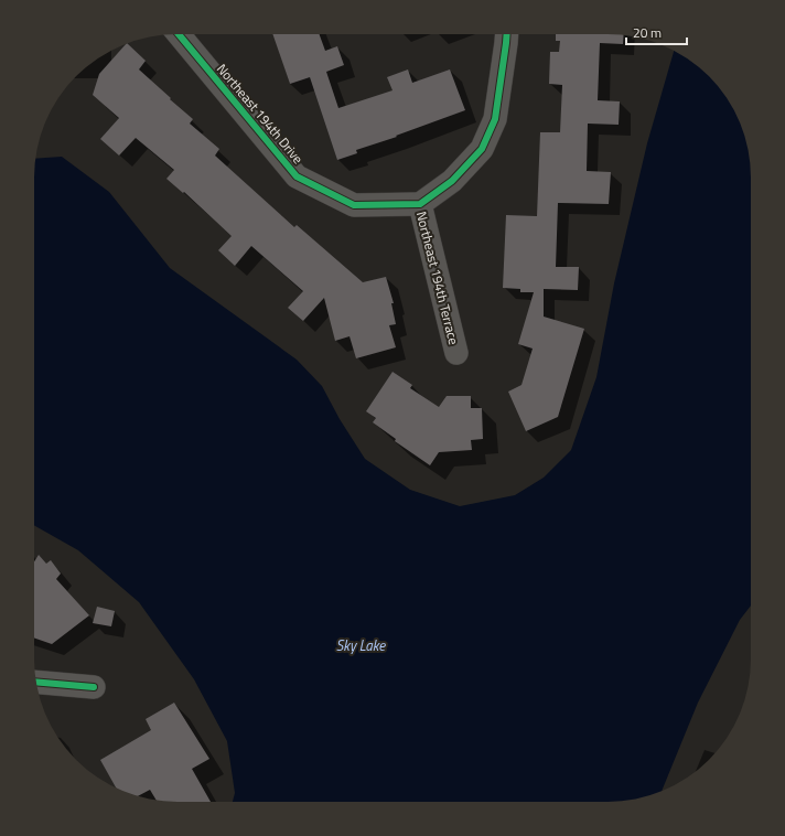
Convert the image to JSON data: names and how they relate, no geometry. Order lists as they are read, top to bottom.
{
  "streets": {
    "street": ["Northeast 194th Drive", "Northeast 194th Terrace"]
  },
  "crossings": [
    ["Northeast 194th Drive", "Northeast 194th Terrace"]
  ],
  "water": ["Sky Lake"],
  "scale_bar": "20 m"
}
